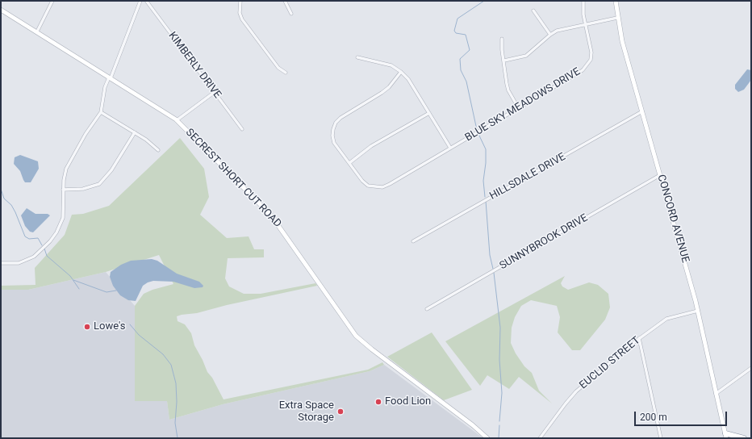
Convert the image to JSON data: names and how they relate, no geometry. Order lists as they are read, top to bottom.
{
  "streets": {
    "main road": ["SECREST SHORT CUT ROAD", "CONCORD AVENUE"],
    "street": [
      "KIMBERLY DRIVE",
      "BLUE SKY MEADOWS DRIVE",
      "HILLSDALE DRIVE",
      "SUNNYBROOK DRIVE",
      "EUCLID STREET"
    ]
  },
  "crossings": [
    ["HILLSDALE DRIVE", "CONCORD AVENUE"],
    ["CONCORD AVENUE", "SUNNYBROOK DRIVE"],
    ["CONCORD AVENUE", "EUCLID STREET"]
  ],
  "places": ["Lowe's", "Food Lion", "Extra Space Storage"],
  "scale_bar": "200 m"
}
